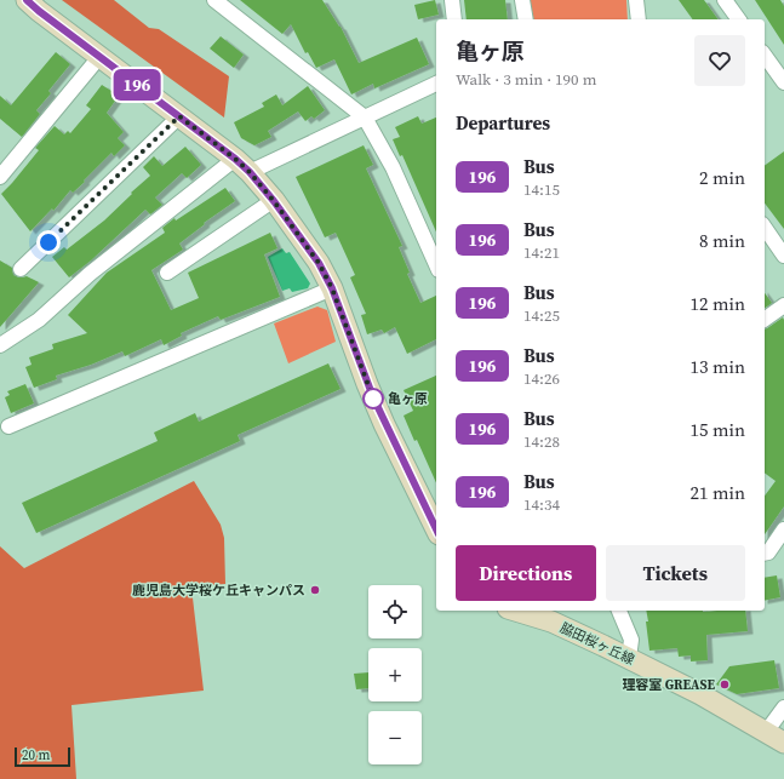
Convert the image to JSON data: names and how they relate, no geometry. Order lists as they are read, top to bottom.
{
  "streets": {
    "street": ["脇田桜ヶ丘線"]
  },
  "places": ["亀ヶ原", "鹿児島大学桜ケ丘キャンパス", "理容室 GREASE"],
  "lines": ["bus line 196"],
  "scale_bar": "20 m",
  "page": {
    "on_map": "196",
    "heading": [
      ["亀ヶ原", "Walk · 3 min · 190 m"],
      "Departures"
    ],
    "list": [
      {
        "mark": "196",
        "name": "Bus",
        "note": "14:15",
        "value": "2 min"
      },
      {
        "mark": "196",
        "name": "Bus",
        "note": "14:21",
        "value": "8 min"
      },
      {
        "mark": "196",
        "name": "Bus",
        "note": "14:25",
        "value": "12 min"
      },
      {
        "mark": "196",
        "name": "Bus",
        "note": "14:26",
        "value": "13 min"
      },
      {
        "mark": "196",
        "name": "Bus",
        "note": "14:28",
        "value": "15 min"
      },
      {
        "mark": "196",
        "name": "Bus",
        "note": "14:34",
        "value": "21 min"
      }
    ],
    "buttons": ["Directions", "Tickets"],
    "map_buttons": ["+", "−"],
    "scale": "20 m"
  }
}
